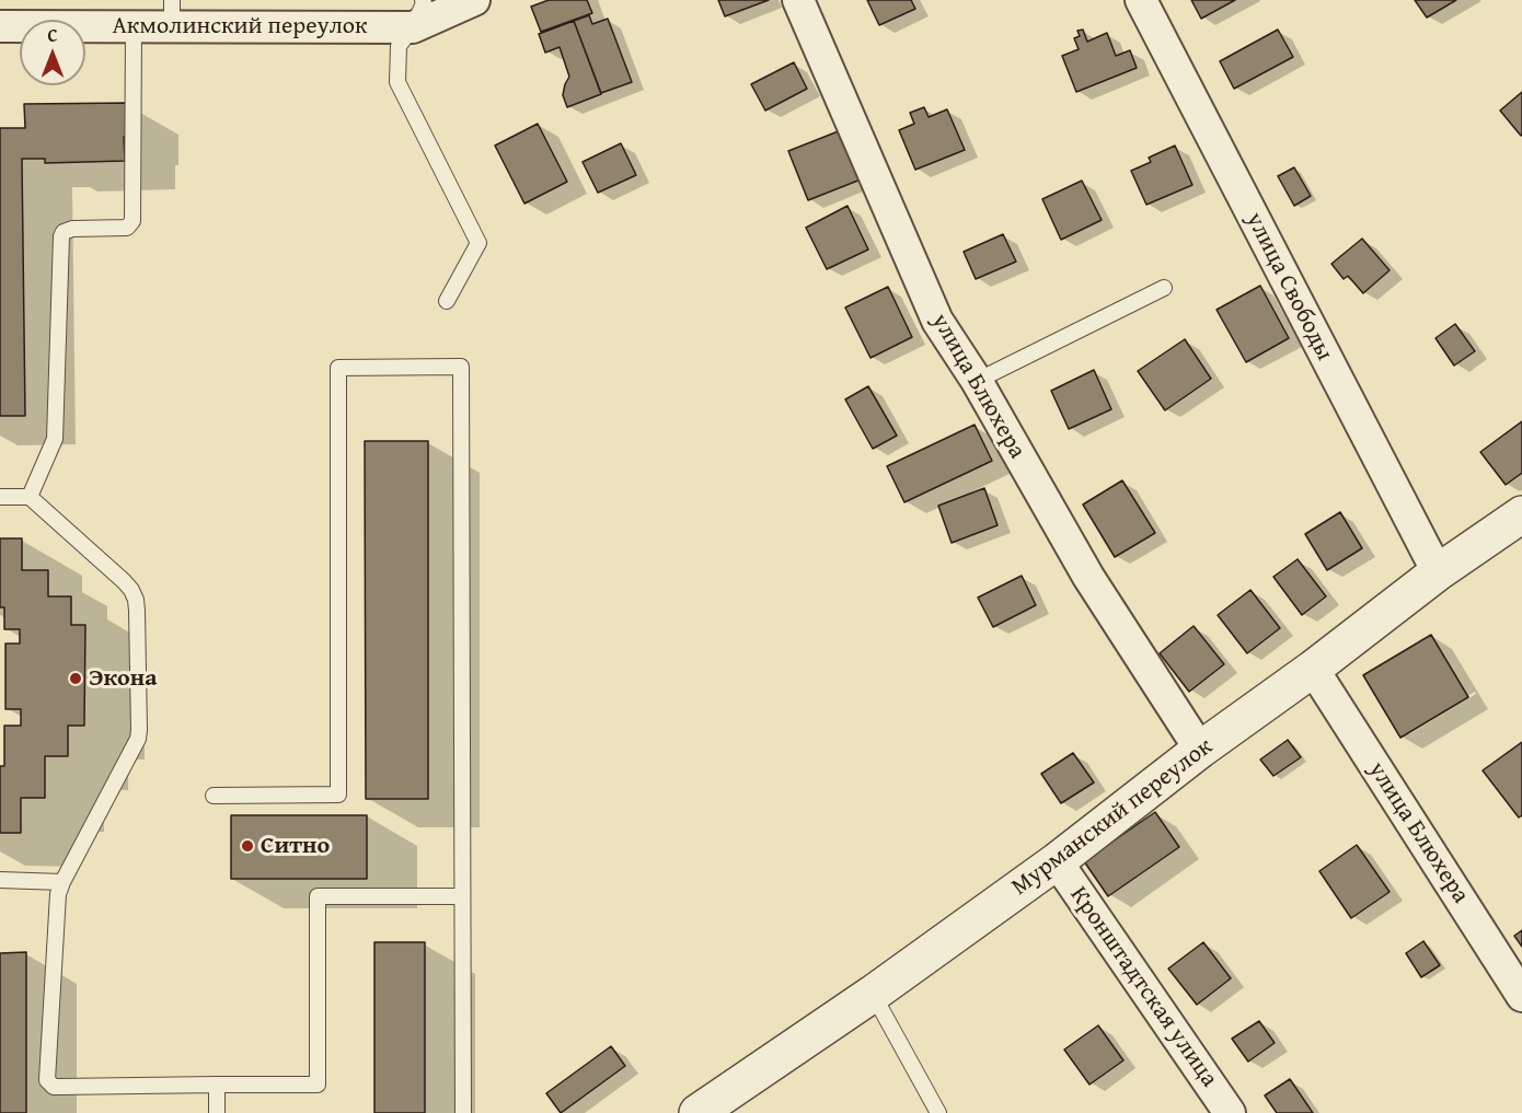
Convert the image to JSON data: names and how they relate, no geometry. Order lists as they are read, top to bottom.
{
  "streets": {
    "street": [
      "Акмолинский переулок",
      "улица Свободы",
      "улица Блюхера",
      "Мурманский переулок",
      "Кронштадтская улица"
    ]
  },
  "crossings": [
    ["улица Свободы", "Мурманский переулок"],
    ["улица Блюхера", "Мурманский переулок"],
    ["Мурманский переулок", "Кронштадтская улица"]
  ],
  "places": ["Экона", "Ситно"],
  "north": "top"
}
